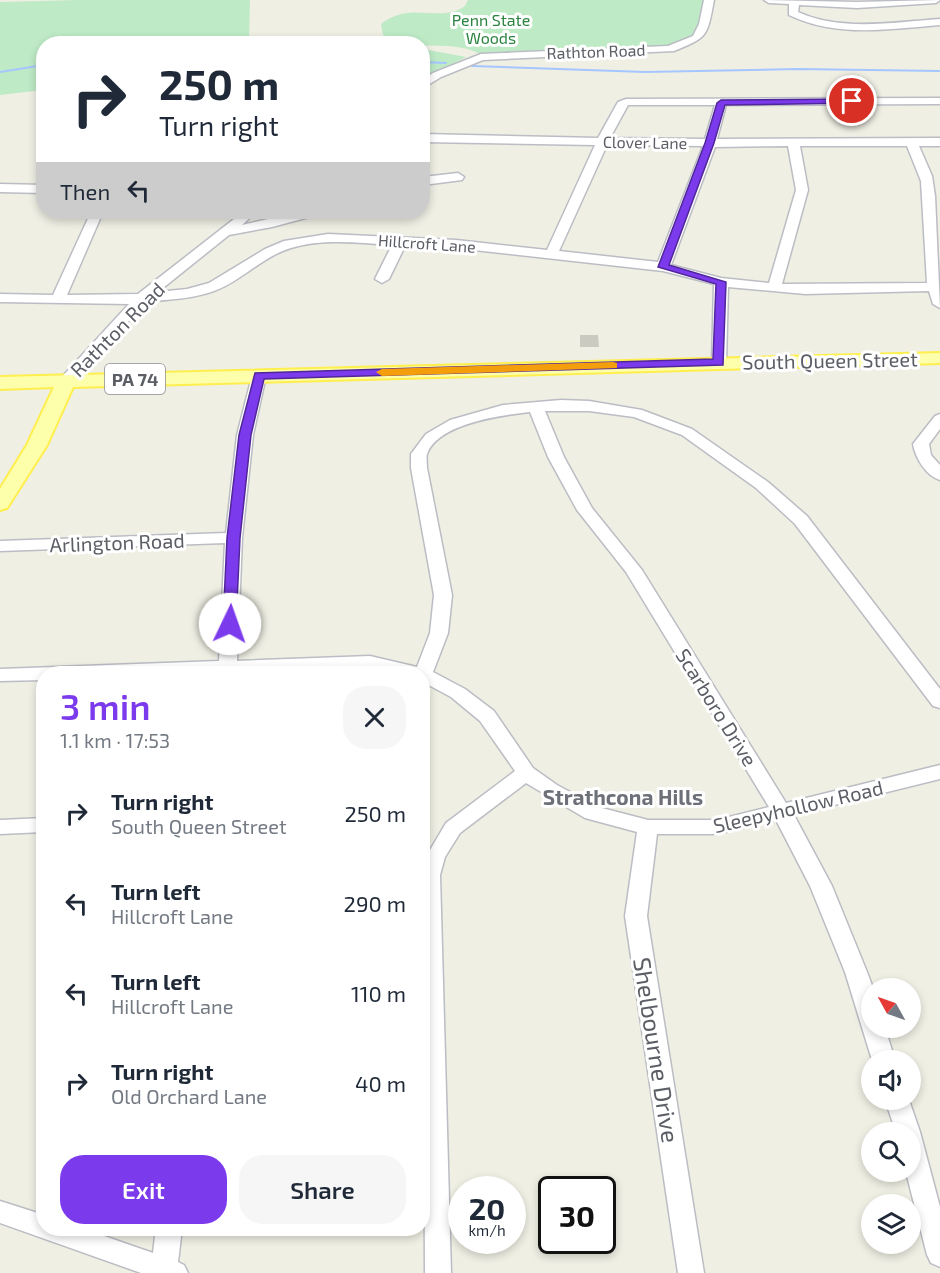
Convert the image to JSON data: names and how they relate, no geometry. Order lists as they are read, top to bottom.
{
  "streets": {
    "main road": ["Rathton Road", "South Queen Street", "PA 74"],
    "street": [
      "Clover Lane",
      "Hillcroft Lane",
      "Arlington Road",
      "Scarboro Drive",
      "Sleepyhollow Road",
      "Shelbourne Drive"
    ]
  },
  "crossings": [
    ["Rathton Road", "Hillcroft Lane"],
    ["Rathton Road", "South Queen Street"],
    ["Scarboro Drive", "Sleepyhollow Road"],
    ["Sleepyhollow Road", "Shelbourne Drive"]
  ],
  "districts": ["Strathcona Hills"],
  "parks": ["Penn State Woods"],
  "north": "top left",
  "page": {
    "turn": ["250 m", "Turn right"],
    "then": "Then",
    "heading": ["3 min", "1.1 km · 17:53"],
    "list": [
      {
        "name": "Turn right",
        "note": "South Queen Street",
        "value": "250 m"
      },
      {
        "name": "Turn left",
        "note": "Hillcroft Lane",
        "value": "290 m"
      },
      {
        "name": "Turn left",
        "note": "Hillcroft Lane",
        "value": "110 m"
      },
      {
        "name": "Turn right",
        "note": "Old Orchard Lane",
        "value": "40 m"
      }
    ],
    "buttons": ["Exit", "Share"],
    "speed": "20 km/h",
    "limit": "30"
  }
}
